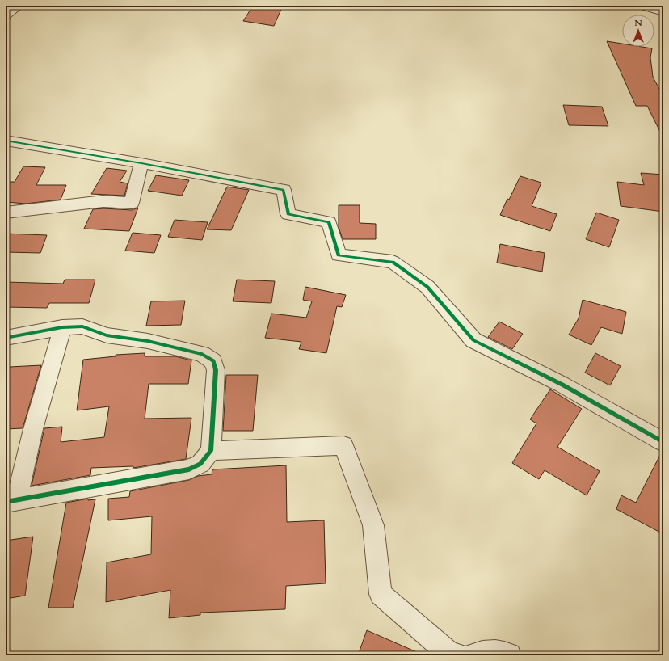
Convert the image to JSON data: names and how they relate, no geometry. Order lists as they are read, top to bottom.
{
  "north": "top"
}
